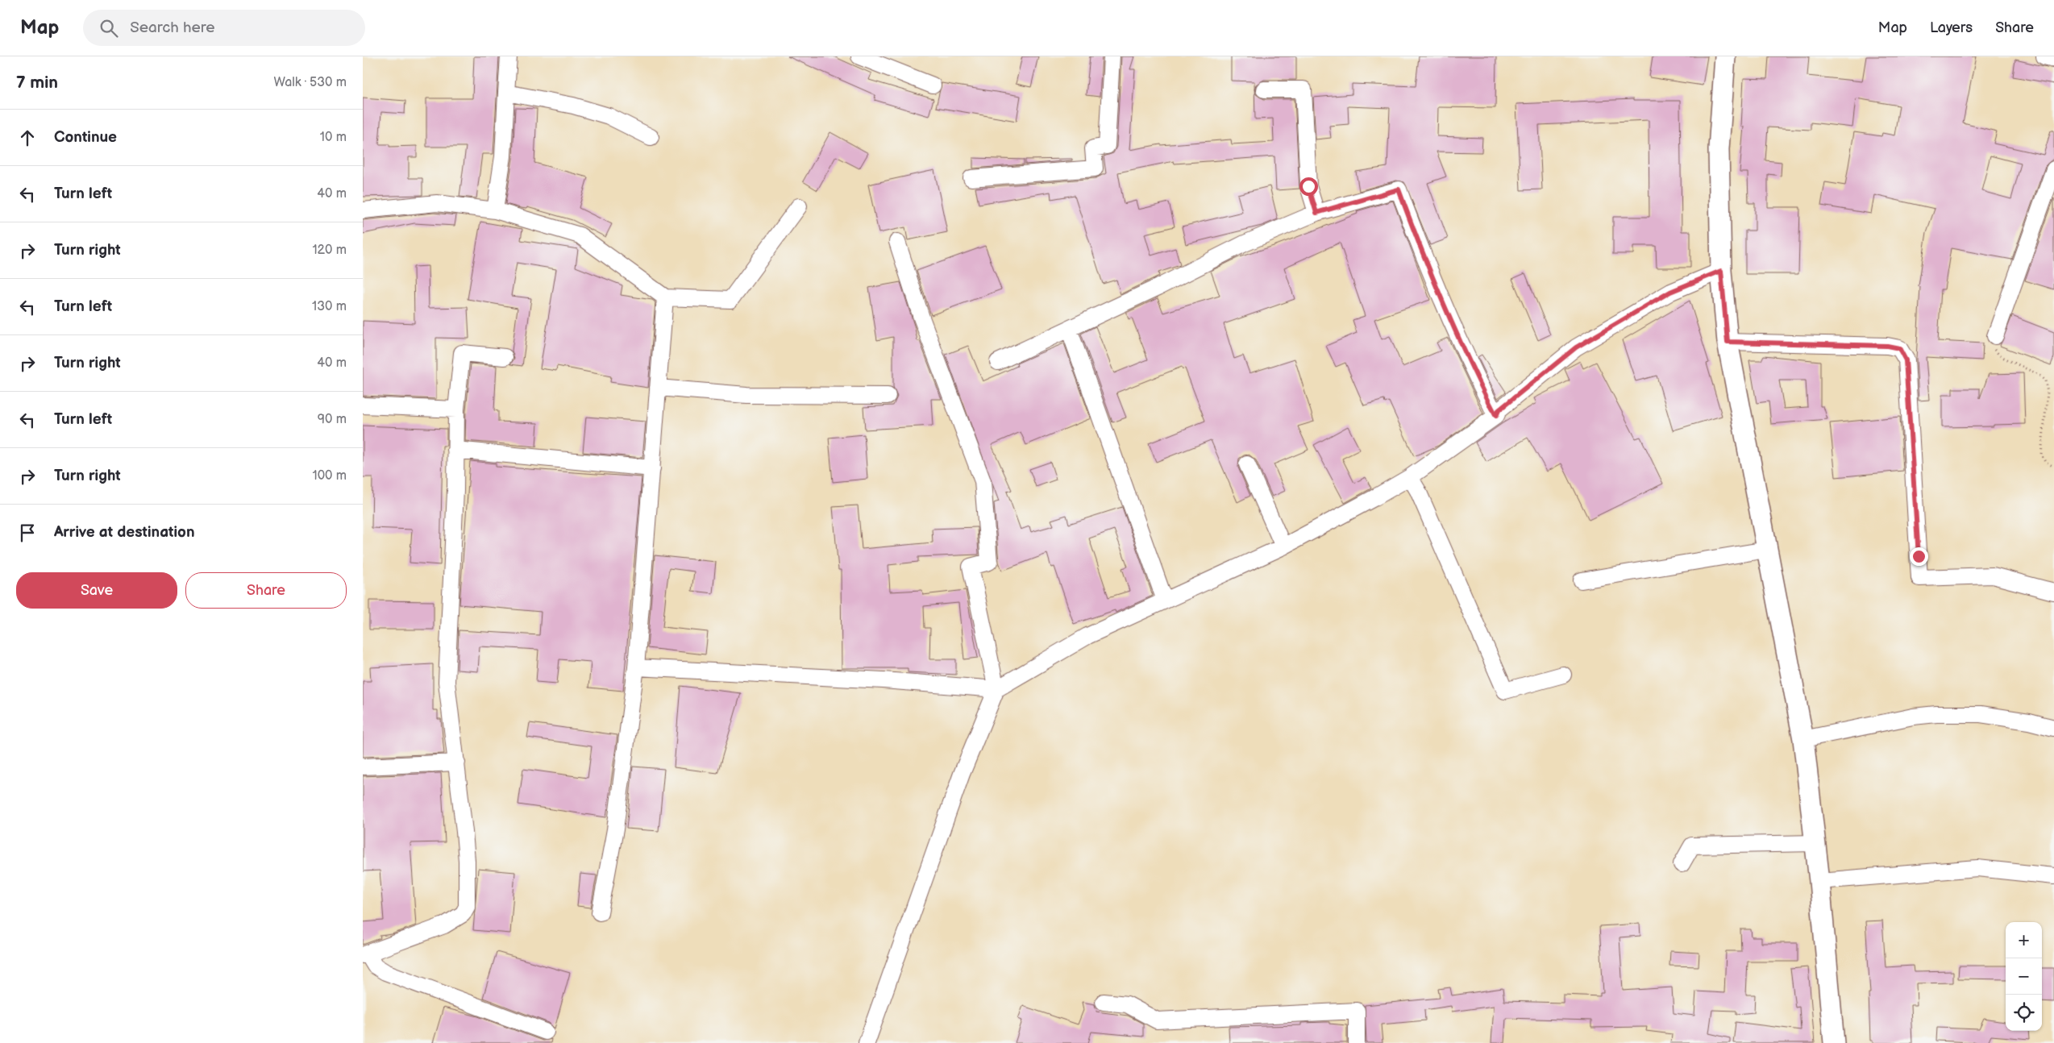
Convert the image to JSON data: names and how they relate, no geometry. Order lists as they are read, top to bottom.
{
  "page": {
    "header": "Map",
    "search": "Search here",
    "nav": ["Map", "Layers", "Share"],
    "heading": ["7 min", "Walk · 530 m"],
    "list": [
      ["Continue", "10 m"],
      ["Turn left", "40 m"],
      ["Turn right", "120 m"],
      ["Turn left", "130 m"],
      ["Turn right", "40 m"],
      ["Turn left", "90 m"],
      ["Turn right", "100 m"],
      "Arrive at destination"
    ],
    "buttons": ["Save", "Share"],
    "map_buttons": ["+", "−"]
  }
}
